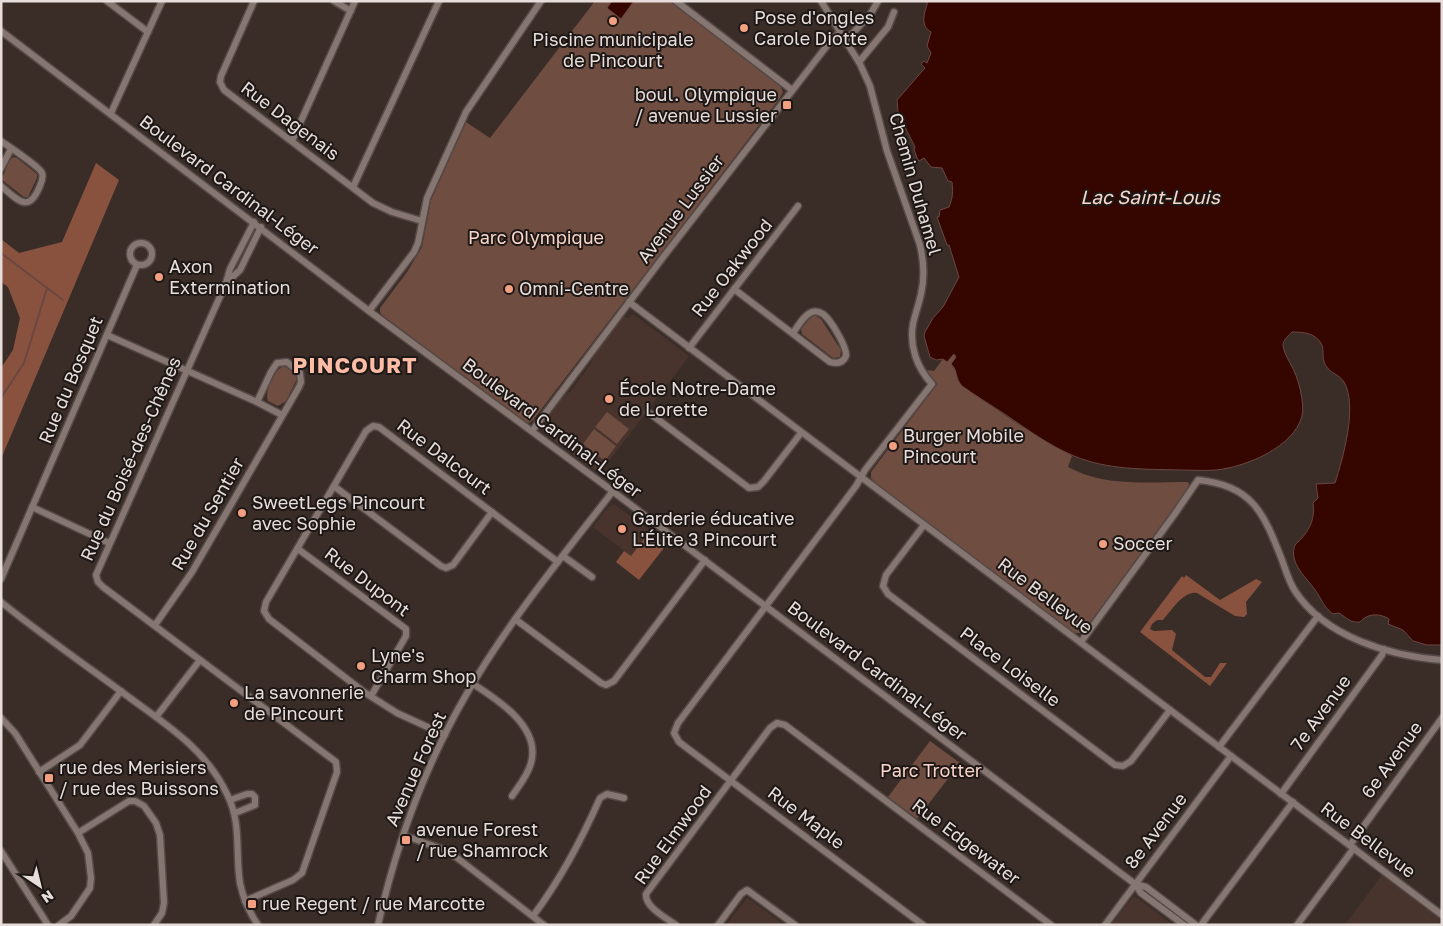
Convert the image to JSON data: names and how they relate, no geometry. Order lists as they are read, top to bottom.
{
  "streets": {
    "street": [
      "Rue Dagenais",
      "Chemin Duhamel",
      "Boulevard Cardinal-Léger",
      "Avenue Lussier",
      "Rue Oakwood",
      "Rue du Bosquet",
      "Rue Dalcourt",
      "Rue du Boisé-des-Chênes",
      "Rue du Sentier",
      "Rue Dupont",
      "Rue Bellevue",
      "Place Loiselle",
      "7e Avenue",
      "6e Avenue",
      "Avenue Forest",
      "Rue Maple",
      "8e Avenue",
      "Rue Elmwood",
      "Rue Edgewater"
    ]
  },
  "crossings": [
    ["Chemin Duhamel", "Avenue Lussier"],
    ["Chemin Duhamel", "Rue Bellevue"],
    ["Boulevard Cardinal-Léger", "Avenue Lussier"],
    ["Boulevard Cardinal-Léger", "Rue du Boisé-des-Chênes"],
    ["Boulevard Cardinal-Léger", "Avenue Forest"],
    ["Boulevard Cardinal-Léger", "Rue Maple"],
    ["Boulevard Cardinal-Léger", "8e Avenue"],
    ["Avenue Lussier", "Rue Bellevue"],
    ["Rue Oakwood", "Rue Bellevue"],
    ["Rue Dalcourt", "Rue Dupont"],
    ["Rue Dalcourt", "Avenue Forest"],
    ["Rue du Boisé-des-Chênes", "Rue du Sentier"],
    ["Rue Bellevue", "Place Loiselle"],
    ["Rue Bellevue", "7e Avenue"],
    ["Rue Bellevue", "6e Avenue"],
    ["Rue Bellevue", "8e Avenue"],
    ["Rue Maple", "Rue Elmwood"],
    ["Rue Maple", "Rue Edgewater"],
    ["Rue Elmwood", "Rue Edgewater"]
  ],
  "districts": ["PINCOURT"],
  "water": ["Lac Saint-Louis"],
  "parks": ["Parc Olympique", "Parc Trotter"],
  "places": {
    "other": [
      "Piscine municipale de Pincourt",
      "Pose d'ongles Carole Diotte",
      "Axon Extermination",
      "Omni-Centre",
      "École Notre-Dame de Lorette",
      "Burger Mobile Pincourt",
      "SweetLegs Pincourt avec Sophie",
      "Garderie éducative L'Élite 3 Pincourt",
      "Soccer",
      "Lyne's Charm Shop",
      "La savonnerie de Pincourt"
    ],
    "transit": [
      "boul. Olympique / avenue Lussier",
      "rue des Merisiers / rue des Buissons",
      "avenue Forest / rue Shamrock",
      "rue Regent / rue Marcotte"
    ]
  },
  "north": "bottom right"
}
